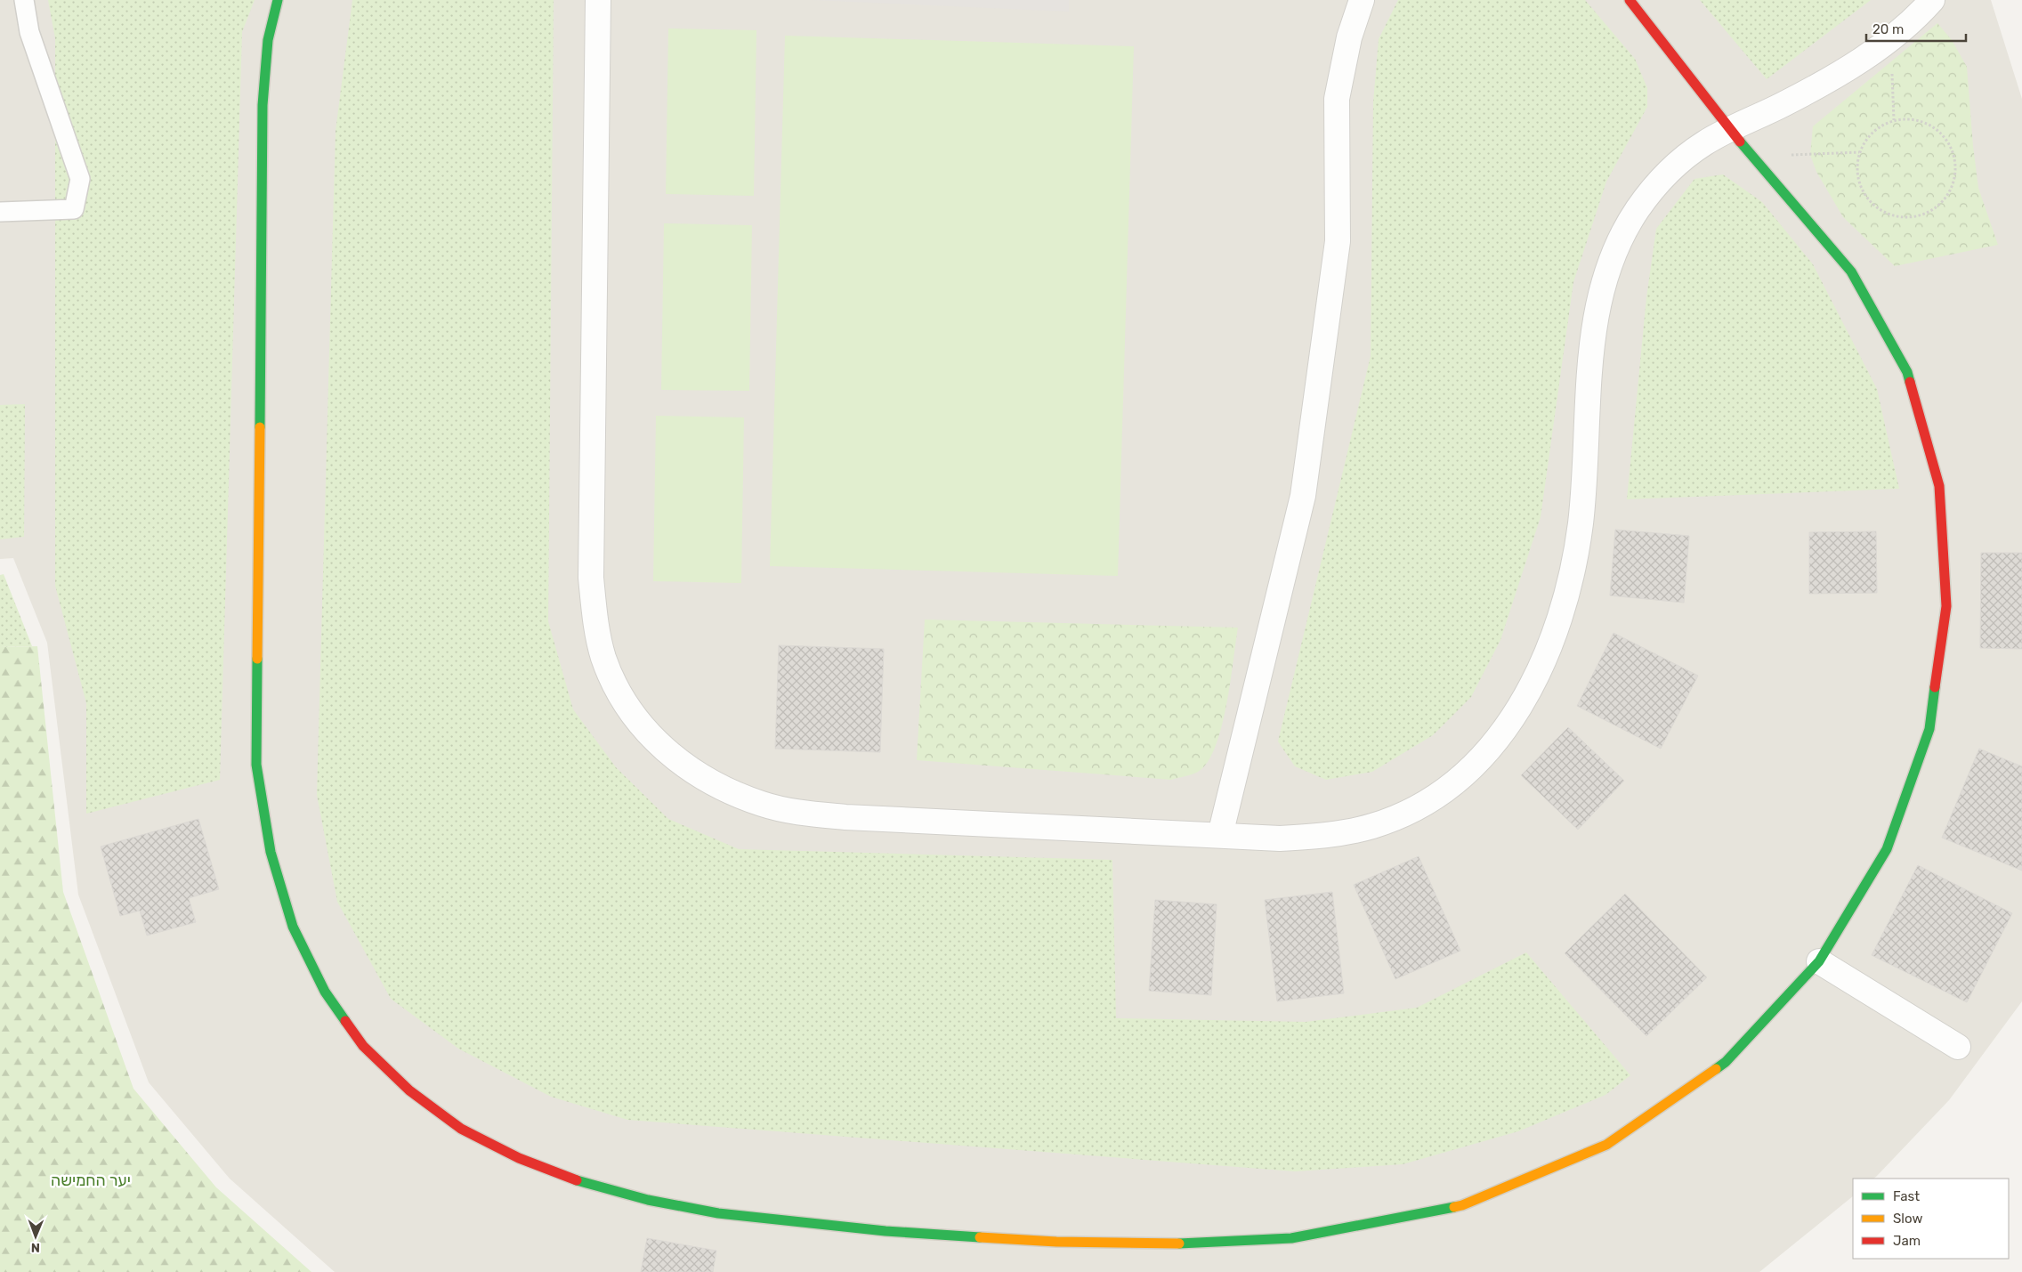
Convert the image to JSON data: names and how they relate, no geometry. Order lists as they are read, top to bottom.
{
  "parks": ["יער החמישה"],
  "legend": ["Fast", "Slow", "Jam"],
  "scale_bar": "20 m",
  "north": "bottom"
}
